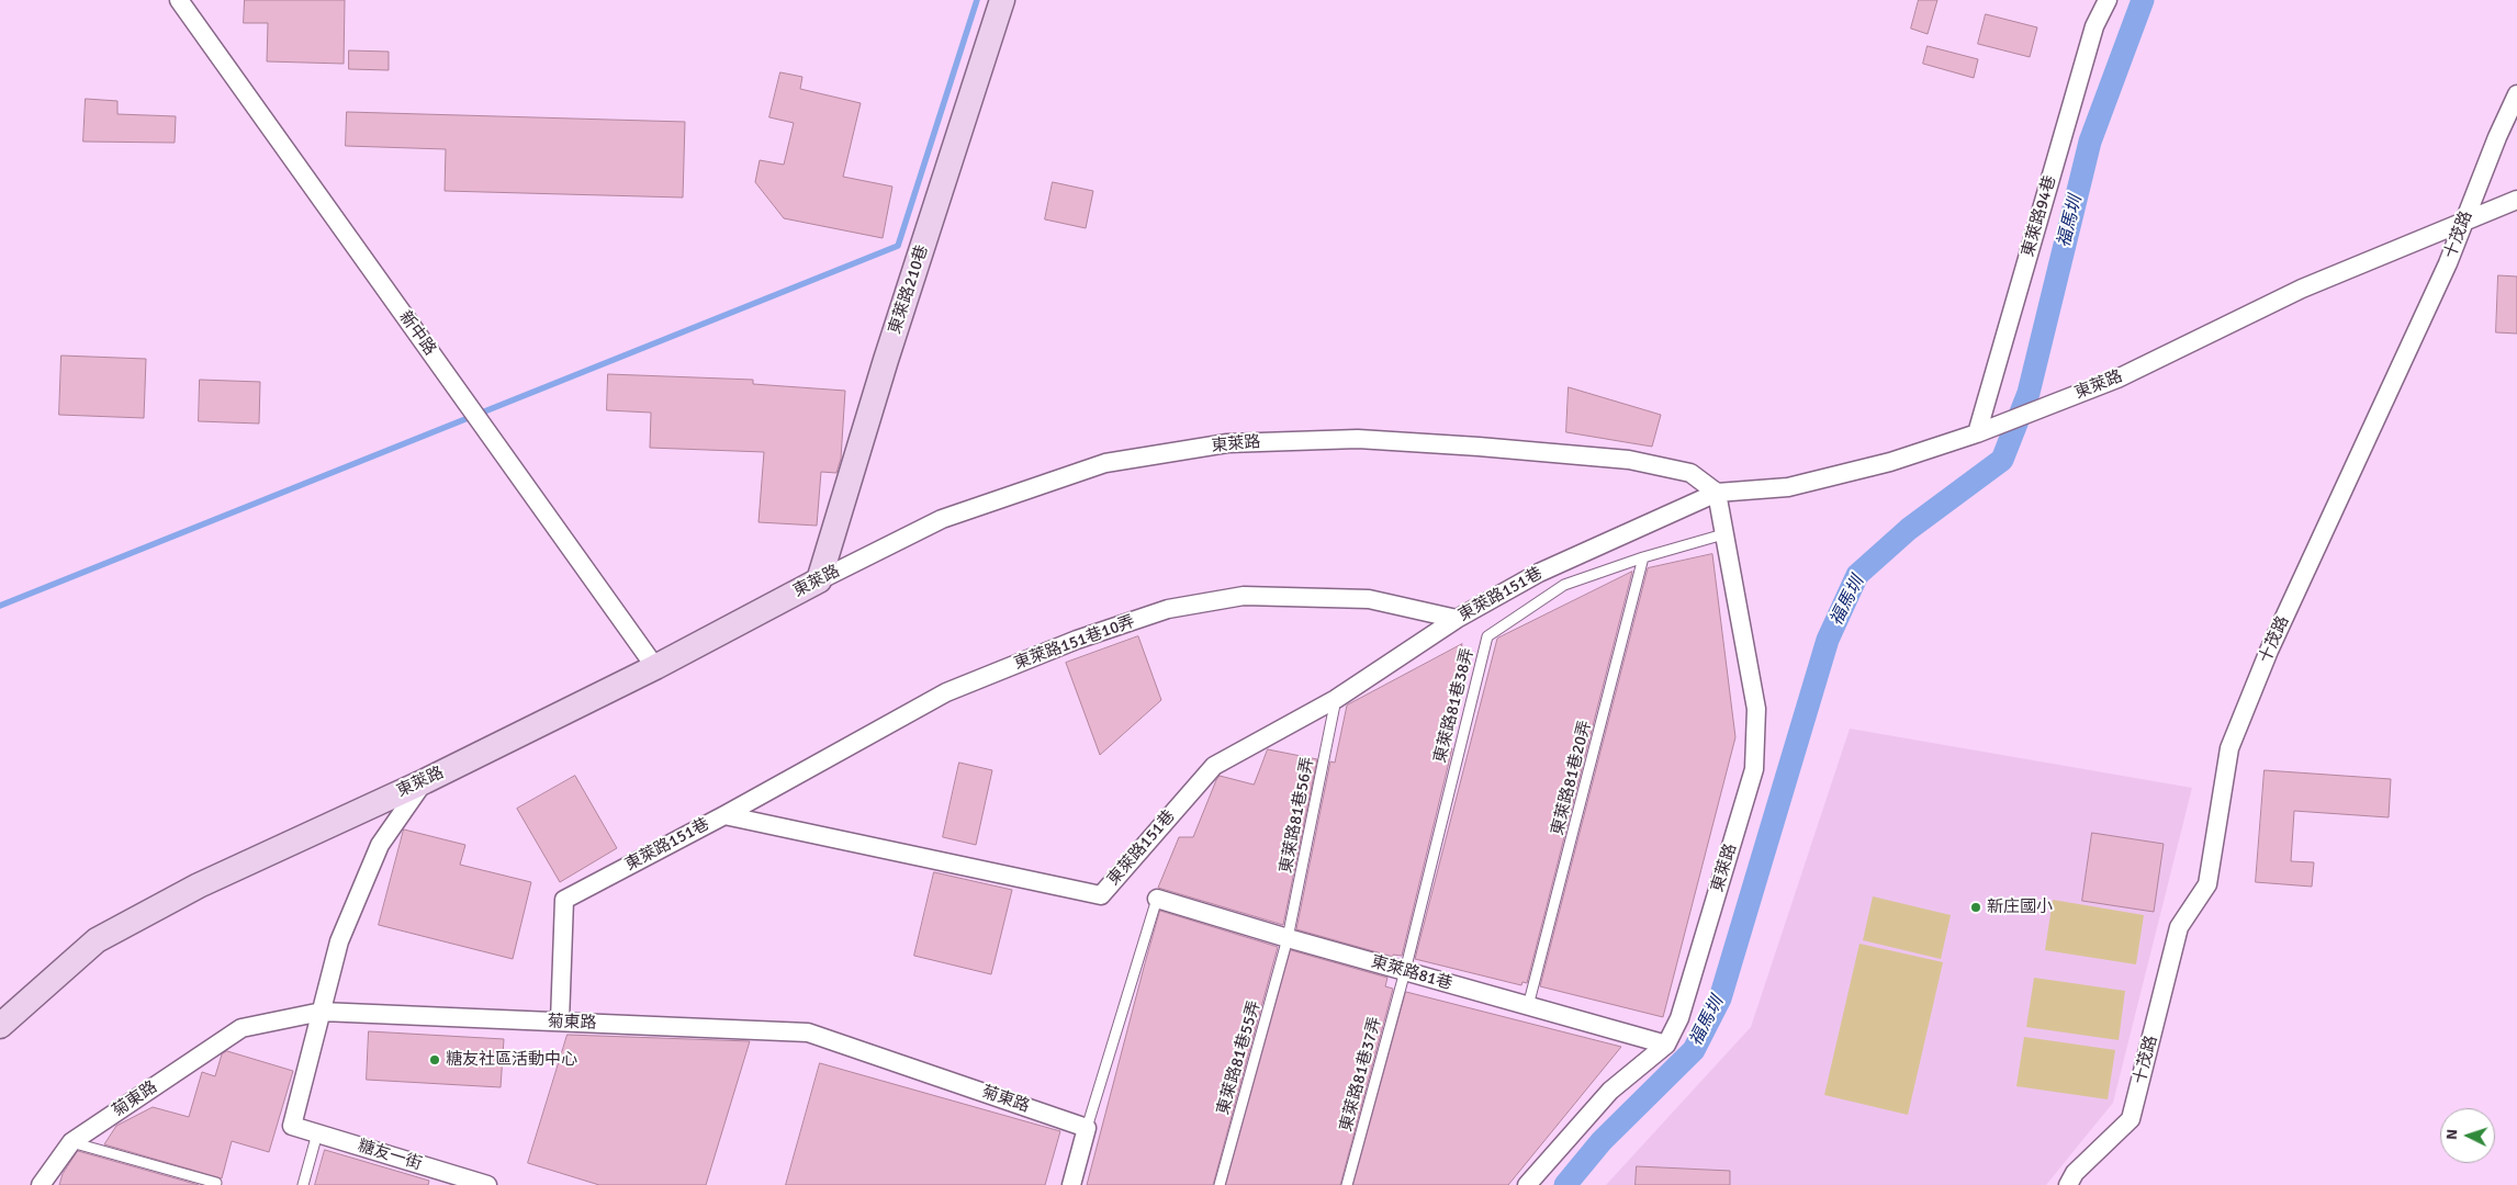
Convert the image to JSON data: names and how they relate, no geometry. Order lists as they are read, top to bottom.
{
  "streets": {
    "street": [
      "東萊路94巷",
      "十茂路",
      "東萊路210巷",
      "新中路",
      "東萊路",
      "東萊路151巷",
      "東萊路151巷10弄",
      "東萊路81巷",
      "菊東路",
      "糖友一街"
    ],
    "lane": [
      "東萊路81巷38弄",
      "東萊路81巷20弄",
      "東萊路81巷56弄",
      "東萊路81巷55弄",
      "東萊路81巷37弄"
    ]
  },
  "crossings": [
    ["東萊路94巷", "東萊路"],
    ["十茂路", "東萊路"],
    ["東萊路210巷", "東萊路"],
    ["新中路", "東萊路"],
    ["東萊路", "東萊路151巷"],
    ["東萊路", "東萊路81巷38弄"],
    ["東萊路", "東萊路81巷"],
    ["東萊路151巷", "東萊路151巷10弄"],
    ["東萊路151巷", "東萊路81巷56弄"],
    ["東萊路151巷", "菊東路"],
    ["東萊路81巷38弄", "東萊路81巷20弄"],
    ["東萊路81巷38弄", "東萊路81巷"],
    ["東萊路81巷38弄", "東萊路81巷37弄"],
    ["東萊路81巷20弄", "東萊路81巷"],
    ["東萊路81巷56弄", "東萊路81巷"],
    ["東萊路81巷56弄", "東萊路81巷55弄"],
    ["東萊路81巷", "東萊路81巷55弄"],
    ["東萊路81巷", "東萊路81巷37弄"],
    ["菊東路", "糖友一街"]
  ],
  "water": ["福馬圳"],
  "places": ["新庄國小", "糖友社區活動中心"],
  "north": "left"
}
